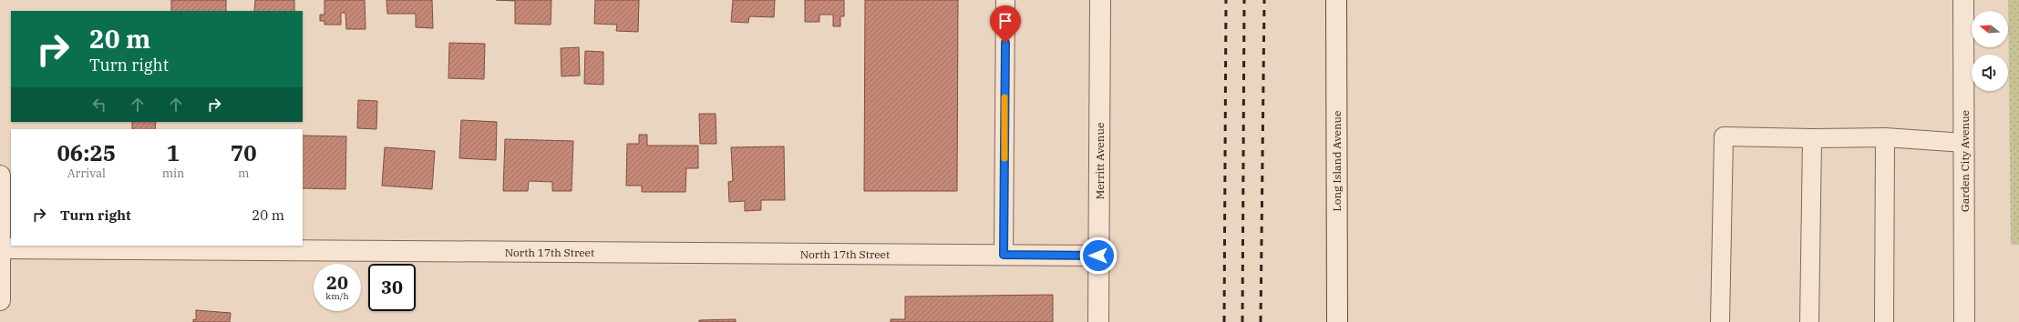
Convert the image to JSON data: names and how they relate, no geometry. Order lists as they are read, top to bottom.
{
  "streets": {
    "street": [
      "Merritt Avenue",
      "Long Island Avenue",
      "Garden City Avenue",
      "North 17th Street"
    ]
  },
  "crossings": [
    ["Merritt Avenue", "North 17th Street"]
  ],
  "north": "left",
  "page": {
    "turn": ["20 m", "Turn right"],
    "eta": [
      "06:25",
      "Arrival",
      "1",
      "min",
      "70",
      "m"
    ],
    "list": [
      {
        "name": "Turn right",
        "value": "20 m"
      }
    ],
    "speed": "20 km/h",
    "limit": "30"
  }
}
